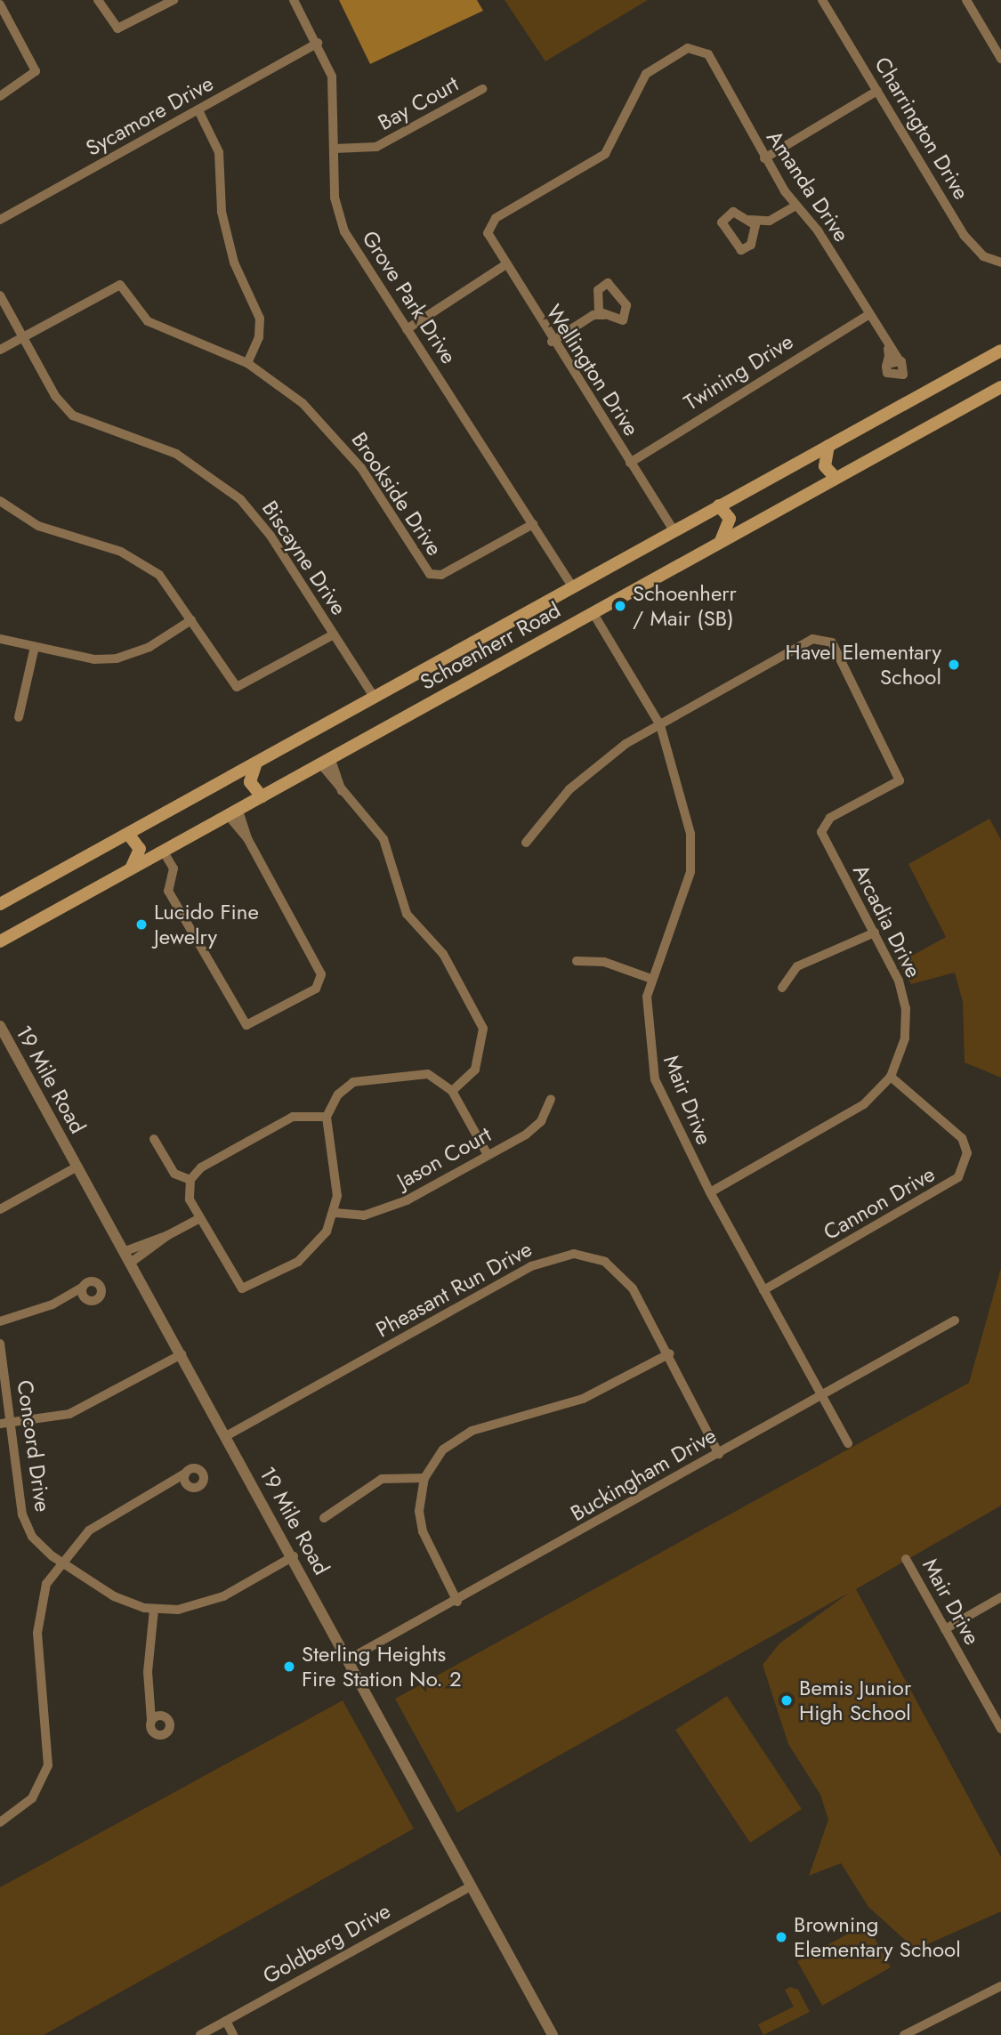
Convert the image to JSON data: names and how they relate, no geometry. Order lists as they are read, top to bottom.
{
  "streets": {
    "main road": ["Schoenherr Road"],
    "street": [
      "Bay Court",
      "Sycamore Drive",
      "Charrington Drive",
      "Amanda Drive",
      "Grove Park Drive",
      "Wellington Drive",
      "Twining Drive",
      "Brookside Drive",
      "Biscayne Drive",
      "Arcadia Drive",
      "19 Mile Road",
      "Mair Drive",
      "Jason Court",
      "Cannon Drive",
      "Pheasant Run Drive",
      "Concord Drive",
      "Buckingham Drive",
      "Goldberg Drive"
    ]
  },
  "crossings": [
    ["Bay Court", "Grove Park Drive"],
    ["Sycamore Drive", "Grove Park Drive"],
    ["Amanda Drive", "Wellington Drive"],
    ["Amanda Drive", "Twining Drive"],
    ["Grove Park Drive", "Brookside Drive"],
    ["Grove Park Drive", "Schoenherr Road"],
    ["Wellington Drive", "Twining Drive"],
    ["Wellington Drive", "Schoenherr Road"],
    ["Brookside Drive", "Biscayne Drive"],
    ["Biscayne Drive", "Schoenherr Road"],
    ["Schoenherr Road", "Mair Drive"],
    ["Arcadia Drive", "Mair Drive"],
    ["Arcadia Drive", "Cannon Drive"],
    ["19 Mile Road", "Pheasant Run Drive"],
    ["19 Mile Road", "Buckingham Drive"],
    ["19 Mile Road", "Goldberg Drive"],
    ["Mair Drive", "Cannon Drive"],
    ["Mair Drive", "Buckingham Drive"],
    ["Pheasant Run Drive", "Buckingham Drive"]
  ],
  "places": [
    "Schoenherr / Mair (SB)",
    "Havel Elementary School",
    "Lucido Fine Jewelry",
    "Sterling Heights Fire Station No. 2",
    "Bemis Junior High School",
    "Browning Elementary School"
  ]
}
